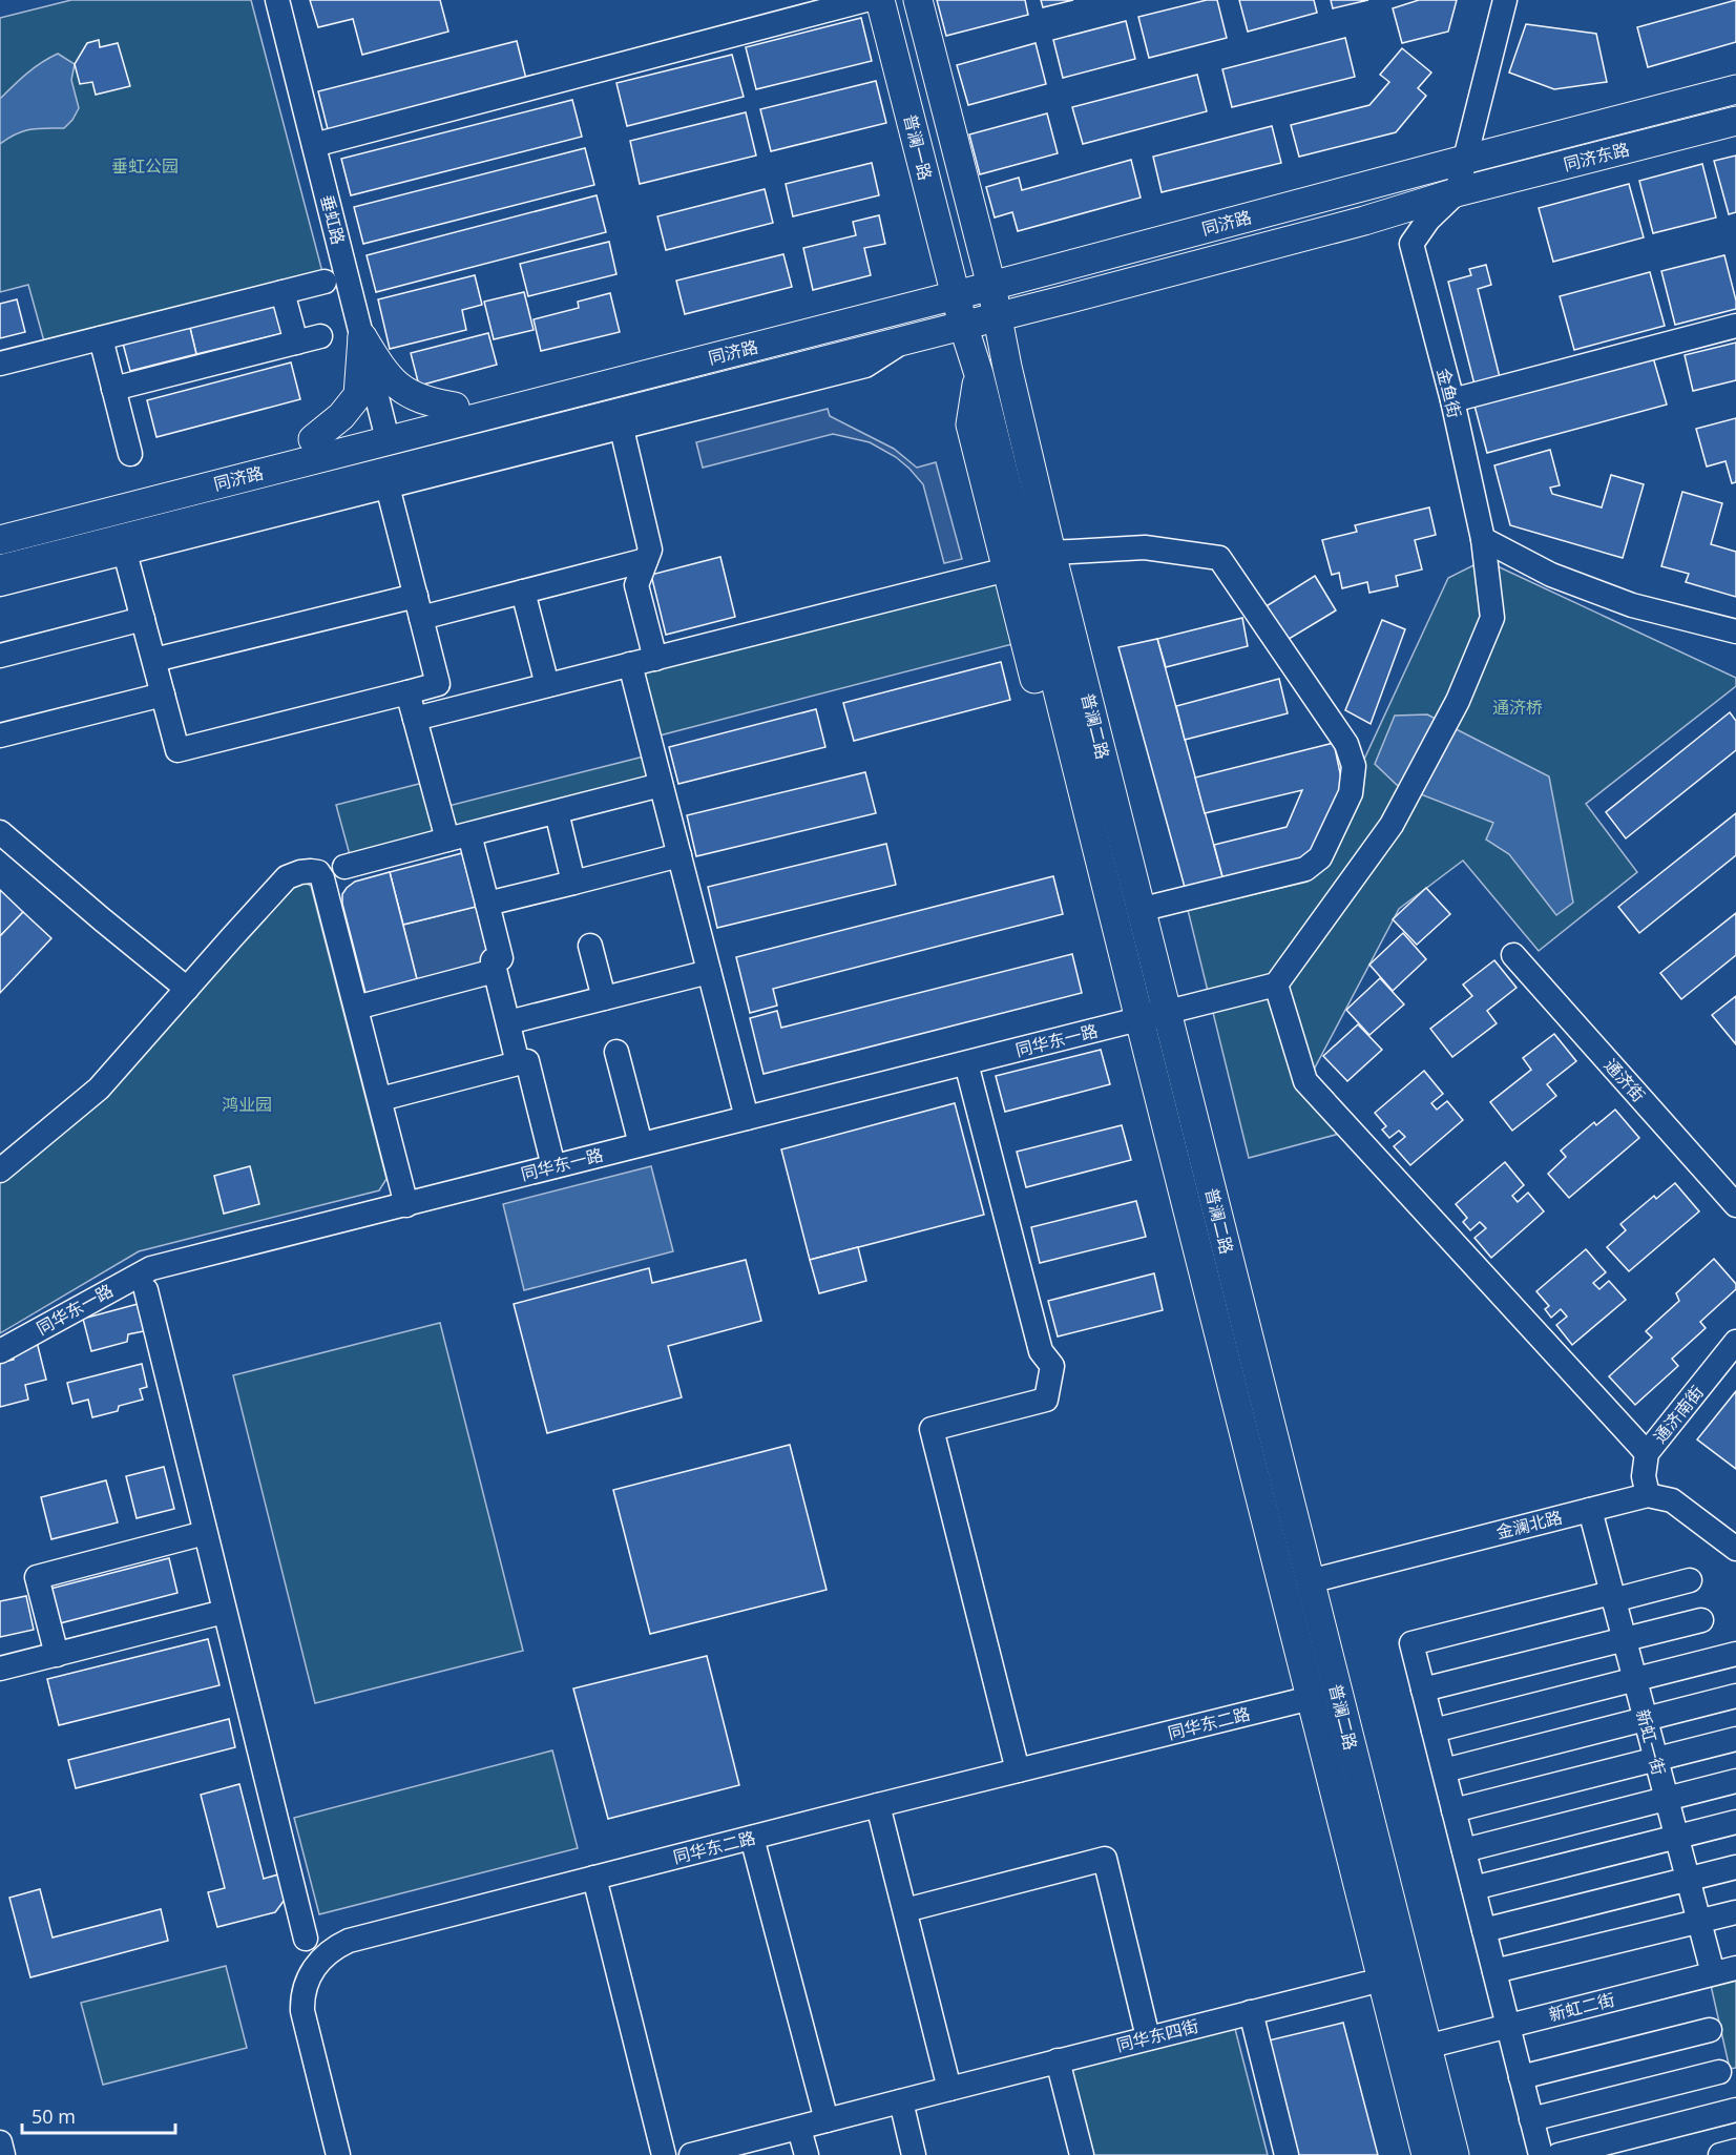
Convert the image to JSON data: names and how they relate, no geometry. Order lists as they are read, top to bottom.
{
  "streets": {
    "main road": [
      "普澜一路",
      "同济东路",
      "同济路",
      "普澜二路"
    ],
    "street": [
      "垂虹路",
      "金鱼街",
      "同华东一路",
      "通济街",
      "通济南街",
      "金澜北路",
      "同华东二路",
      "新虹一街",
      "新虹二街",
      "同华东四街"
    ]
  },
  "crossings": [
    ["普澜一路", "同济路"],
    ["普澜一路", "普澜二路"],
    ["同济东路", "同济路"],
    ["同济东路", "金鱼街"],
    ["垂虹路", "同济路"],
    ["同济路", "金鱼街"],
    ["同济路", "普澜二路"],
    ["金鱼街", "同华东一路"],
    ["普澜二路", "同华东一路"],
    ["普澜二路", "金澜北路"],
    ["普澜二路", "同华东二路"],
    ["普澜二路", "新虹二街"],
    ["通济南街", "金澜北路"],
    ["金澜北路", "新虹一街"],
    ["新虹一街", "新虹二街"]
  ],
  "parks": ["垂虹公园", "通济桥", "鸿业园"],
  "scale_bar": "50 m"
}
